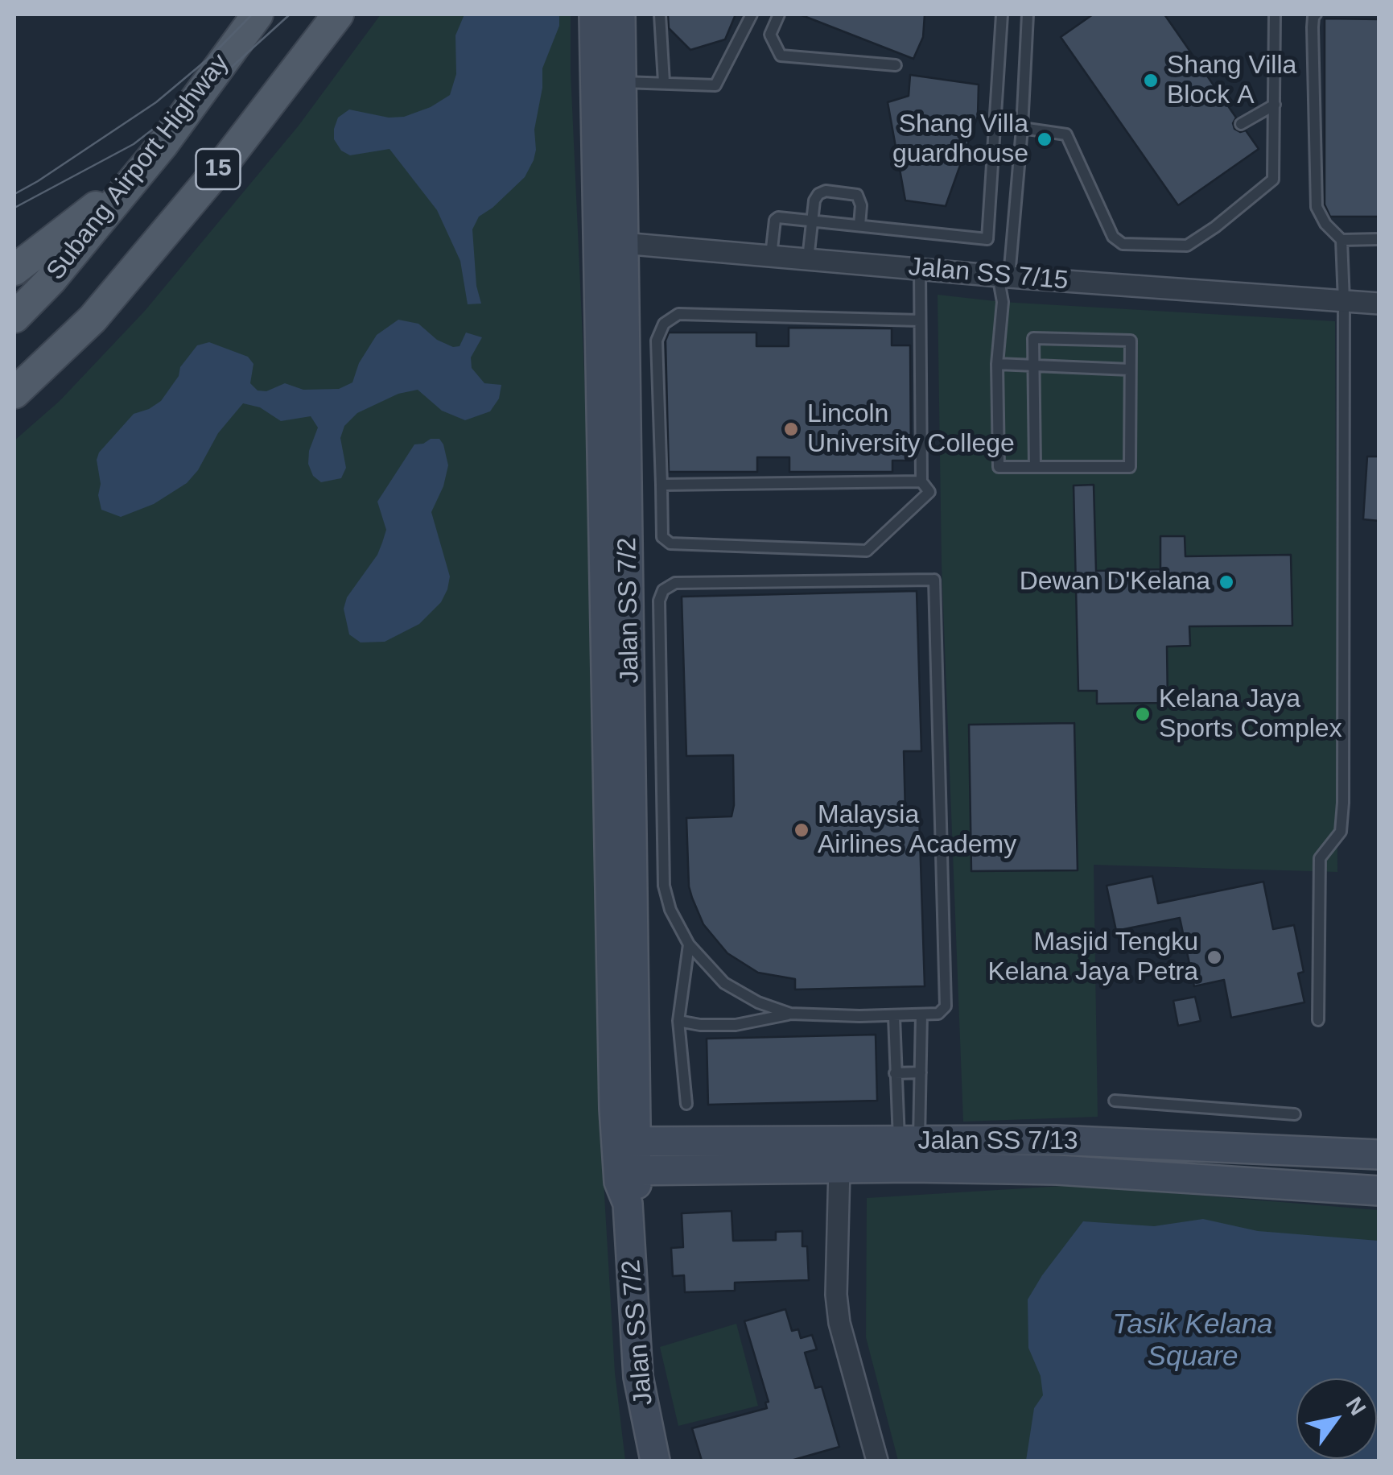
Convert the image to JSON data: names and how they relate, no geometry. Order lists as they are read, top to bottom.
{
  "streets": {
    "main road": ["Subang Airport Highway", "15"],
    "street": ["Jalan SS 7/15", "Jalan SS 7/2", "Jalan SS 7/13"]
  },
  "crossings": [
    ["Jalan SS 7/15", "Jalan SS 7/2"],
    ["Jalan SS 7/2", "Jalan SS 7/13"]
  ],
  "water": ["Tasik Kelana Square"],
  "places": [
    "Shang Villa Block A",
    "Shang Villa guardhouse",
    "Lincoln University College",
    "Dewan D'Kelana",
    "Kelana Jaya Sports Complex",
    "Malaysia Airlines Academy",
    "Masjid Tengku Kelana Jaya Petra"
  ],
  "north": "top right"
}
